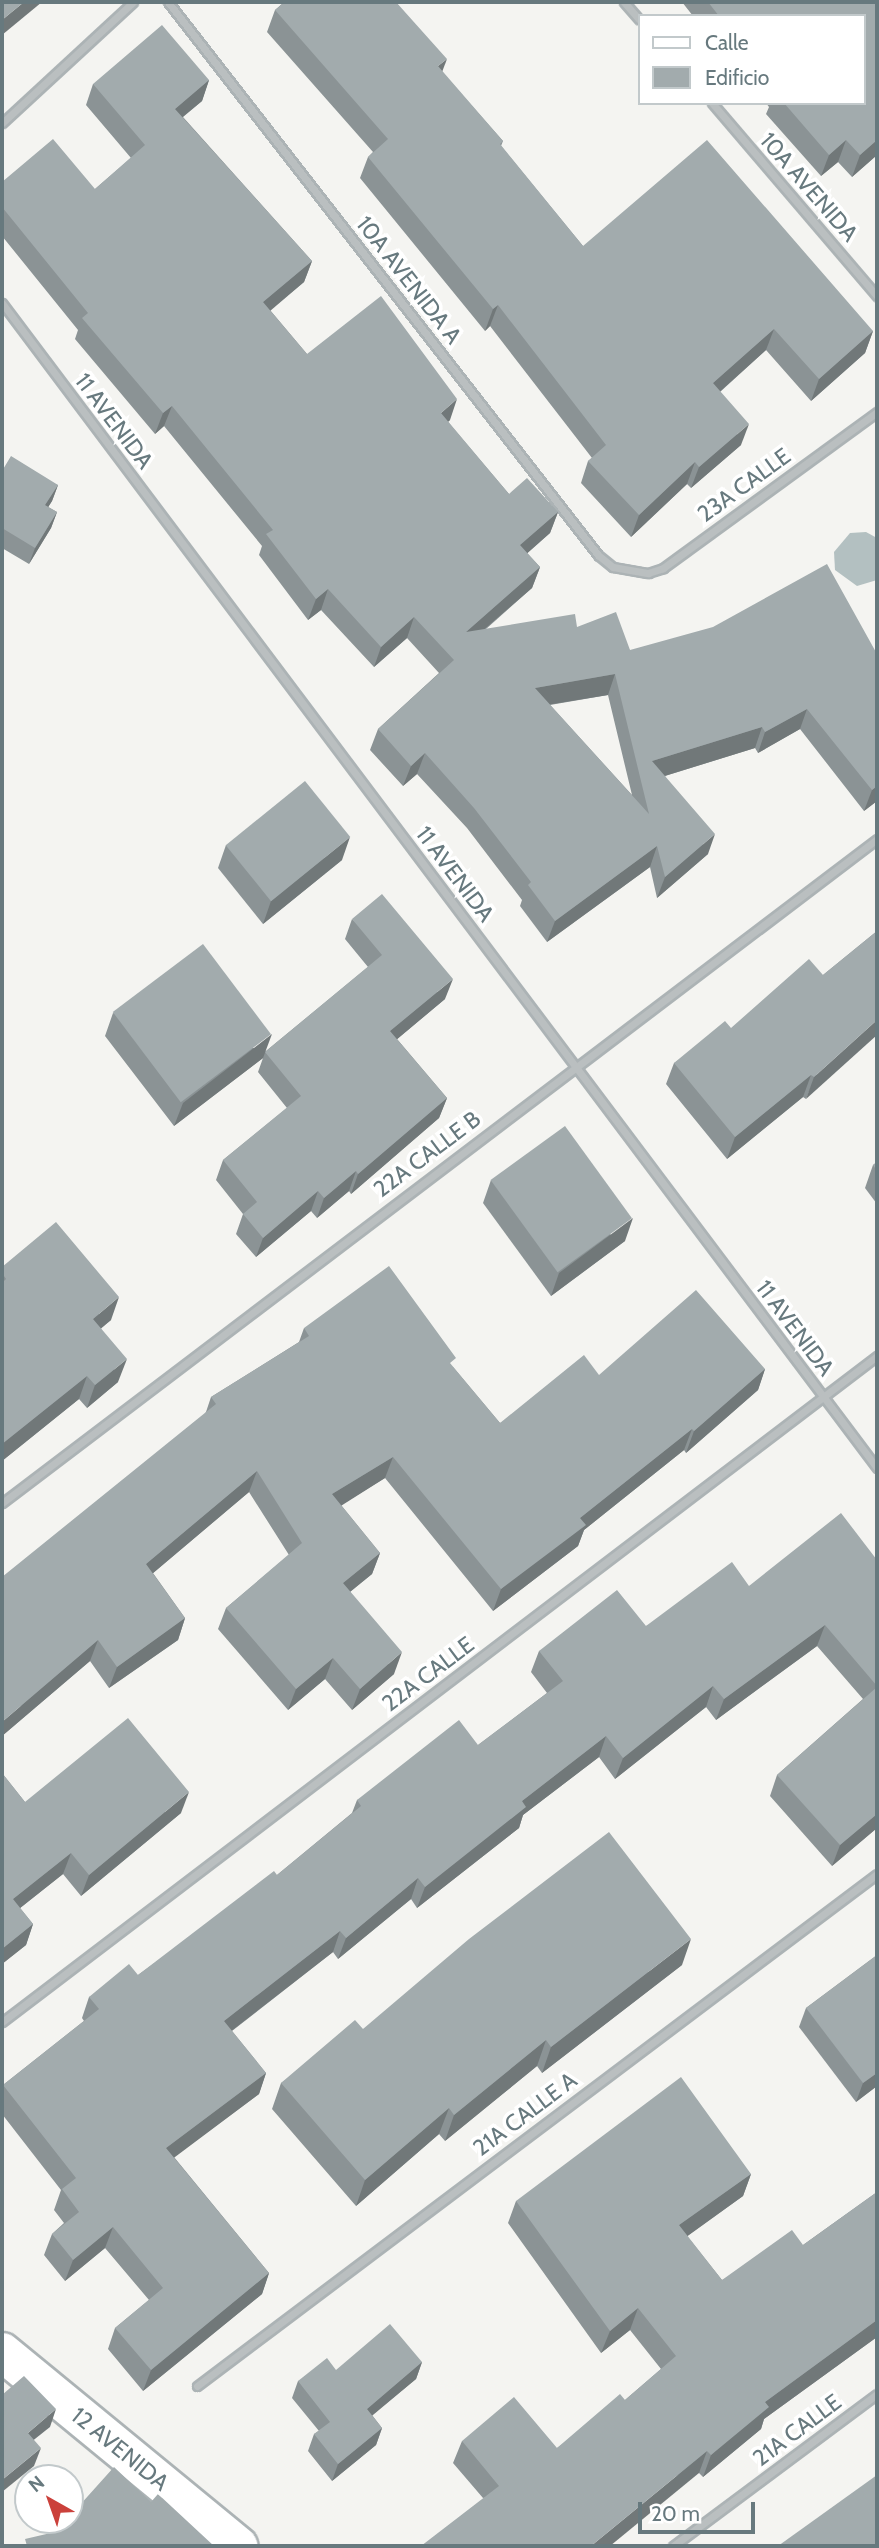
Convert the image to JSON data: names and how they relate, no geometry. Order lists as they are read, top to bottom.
{
  "streets": {
    "street": [
      "10A AVENIDA",
      "10A AVENIDA A",
      "11 AVENIDA",
      "23A CALLE",
      "22A CALLE B",
      "22A CALLE",
      "21A CALLE A",
      "21A CALLE",
      "12 AVENIDA"
    ]
  },
  "crossings": [
    ["10A AVENIDA A", "23A CALLE"],
    ["11 AVENIDA", "22A CALLE B"],
    ["11 AVENIDA", "22A CALLE"]
  ],
  "legend": ["Calle", "Edificio"],
  "scale_bar": "20 m",
  "north": "top left"
}
